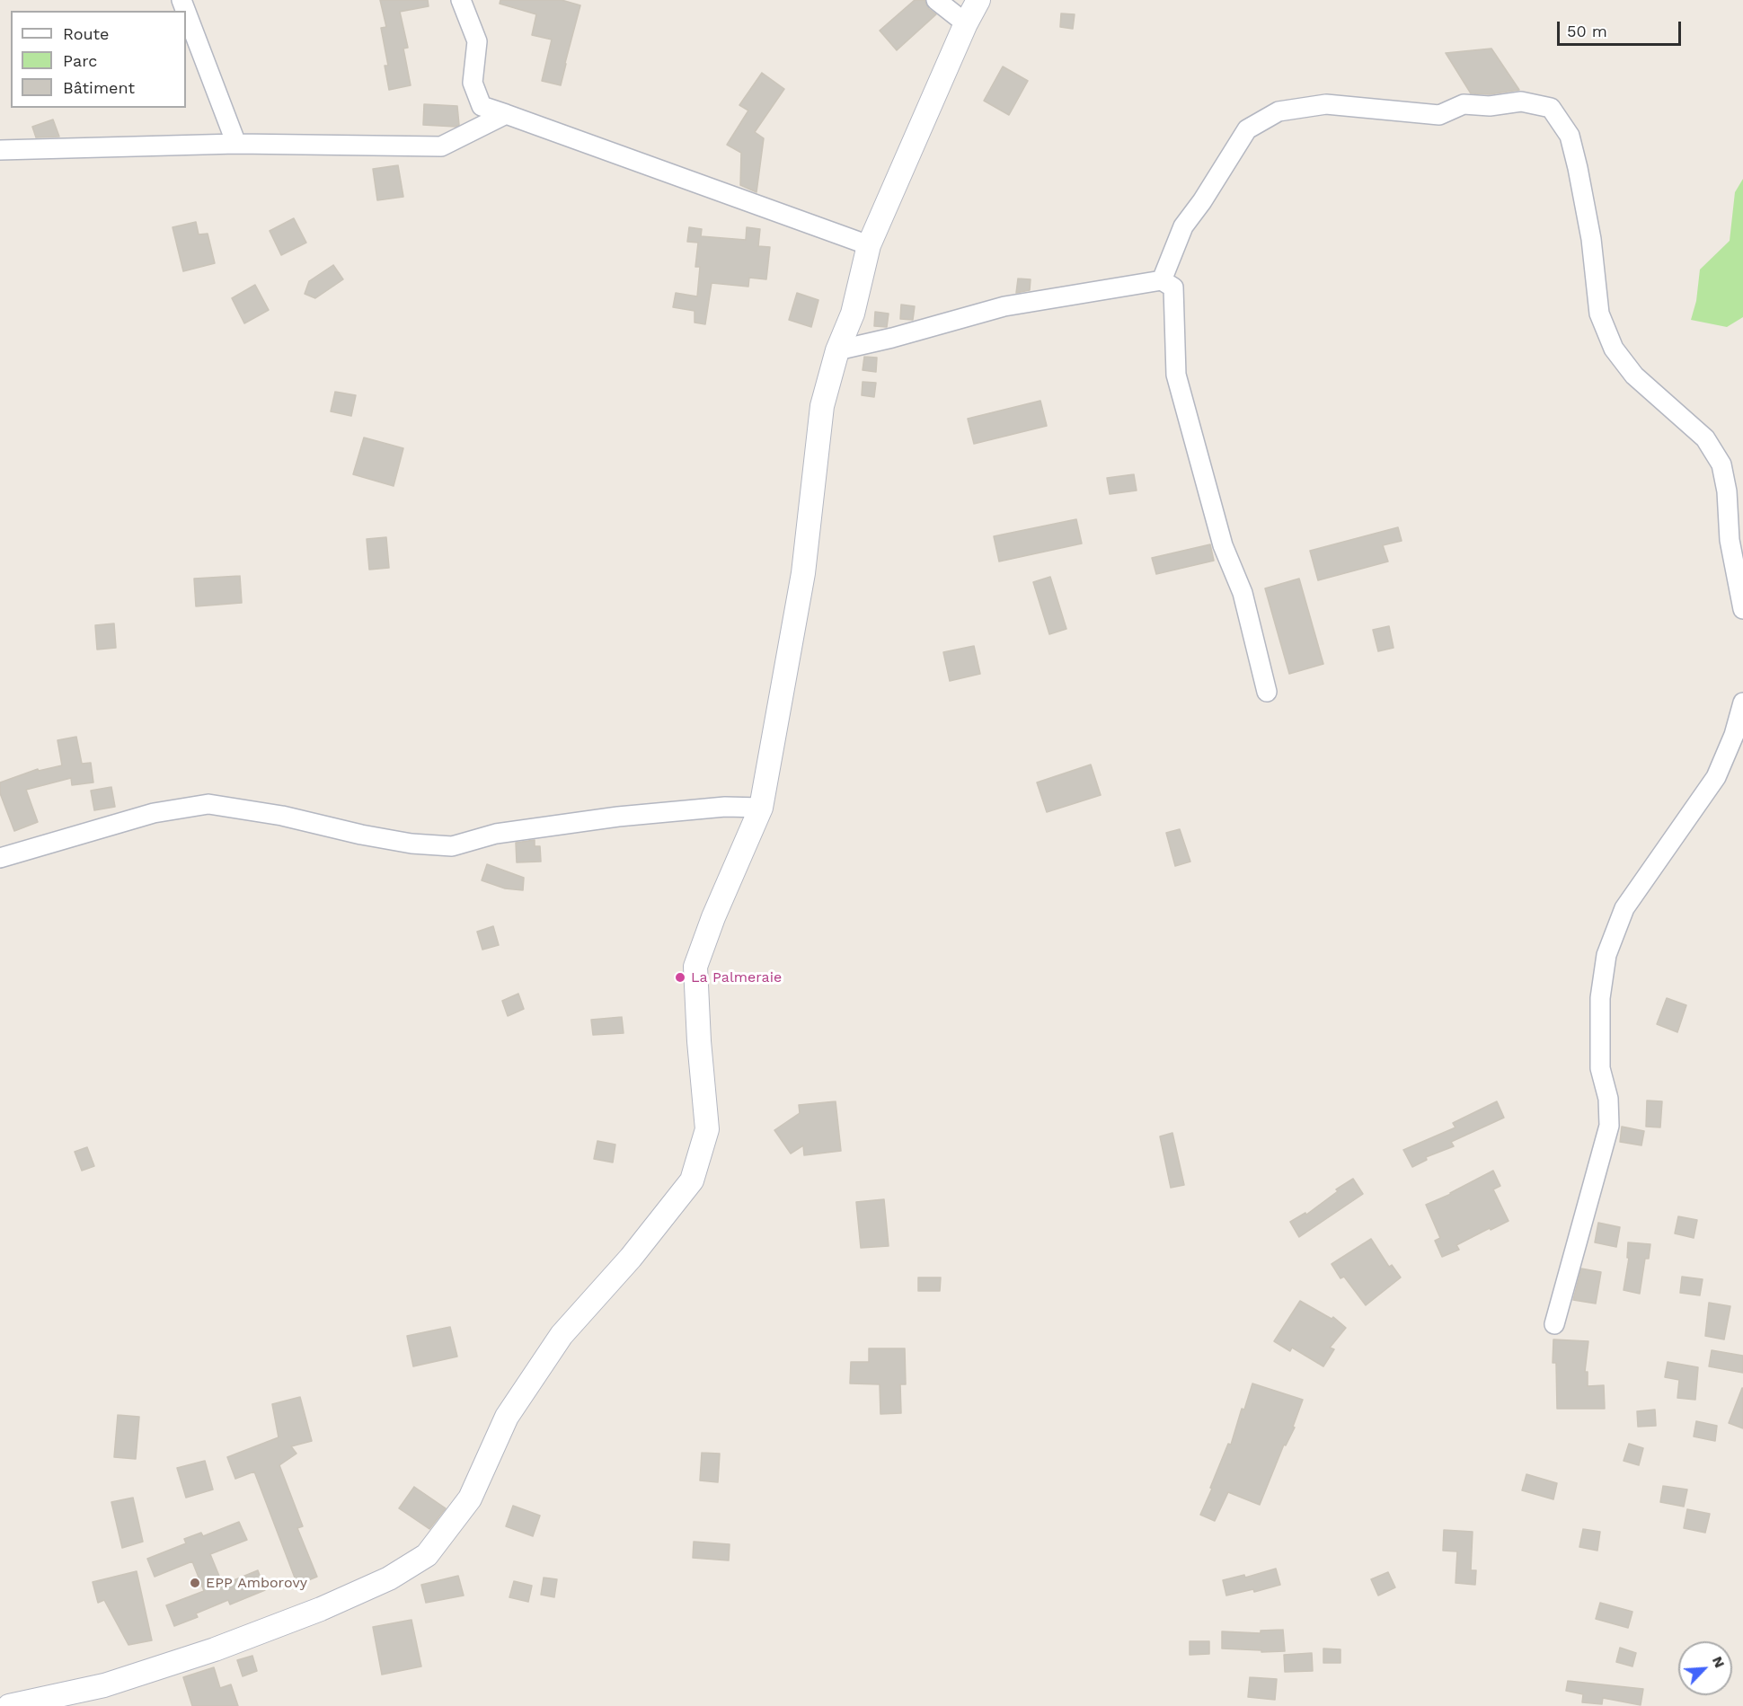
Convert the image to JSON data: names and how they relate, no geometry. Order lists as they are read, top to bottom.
{
  "places": ["La Palmeraie", "EPP Amborovy"],
  "legend": ["Route", "Parc", "Bâtiment"],
  "scale_bar": "50 m",
  "north": "top right"
}
